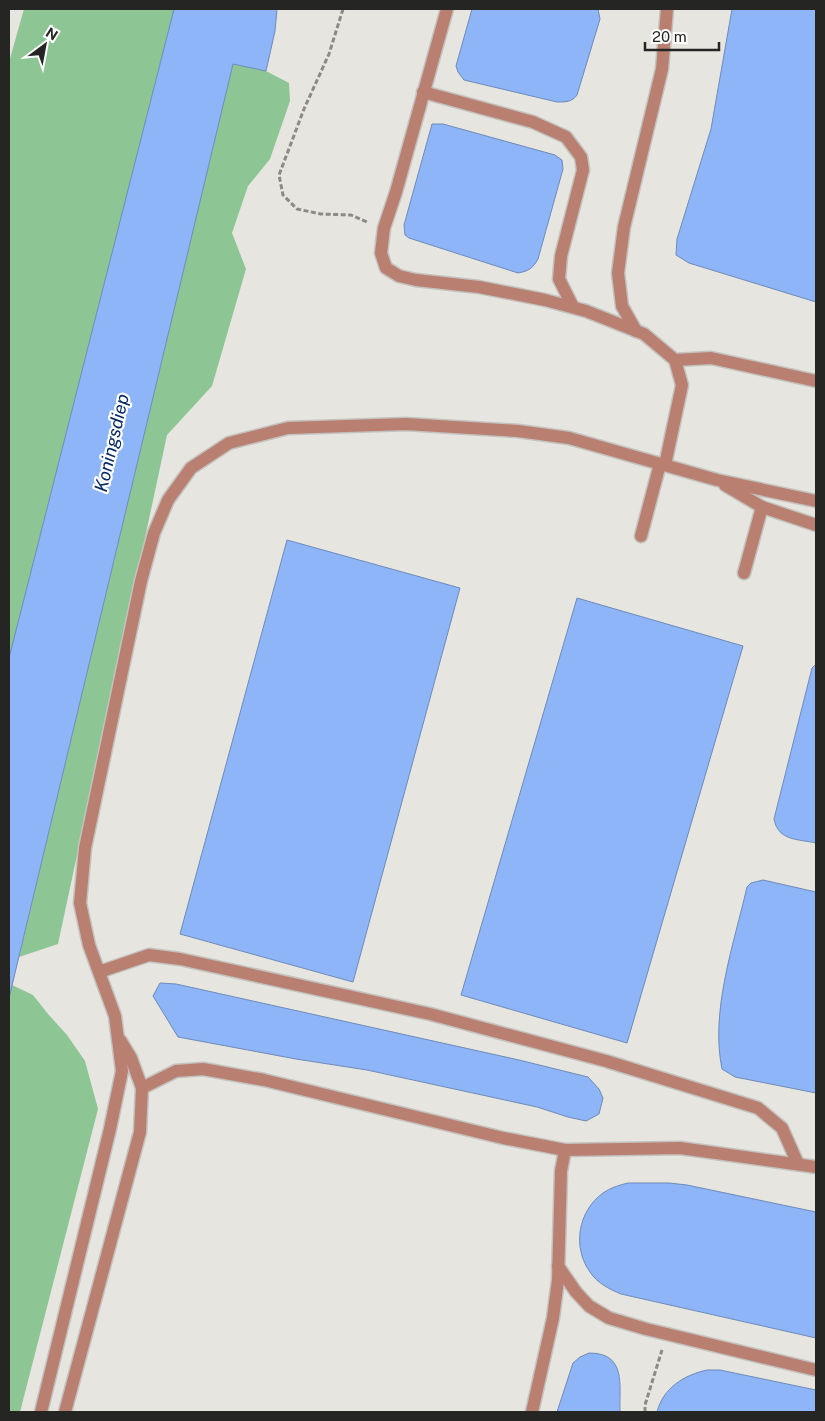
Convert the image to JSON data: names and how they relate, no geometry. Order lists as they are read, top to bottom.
{
  "water": ["Koningsdiep"],
  "scale_bar": "20 m",
  "north": "top right"
}
